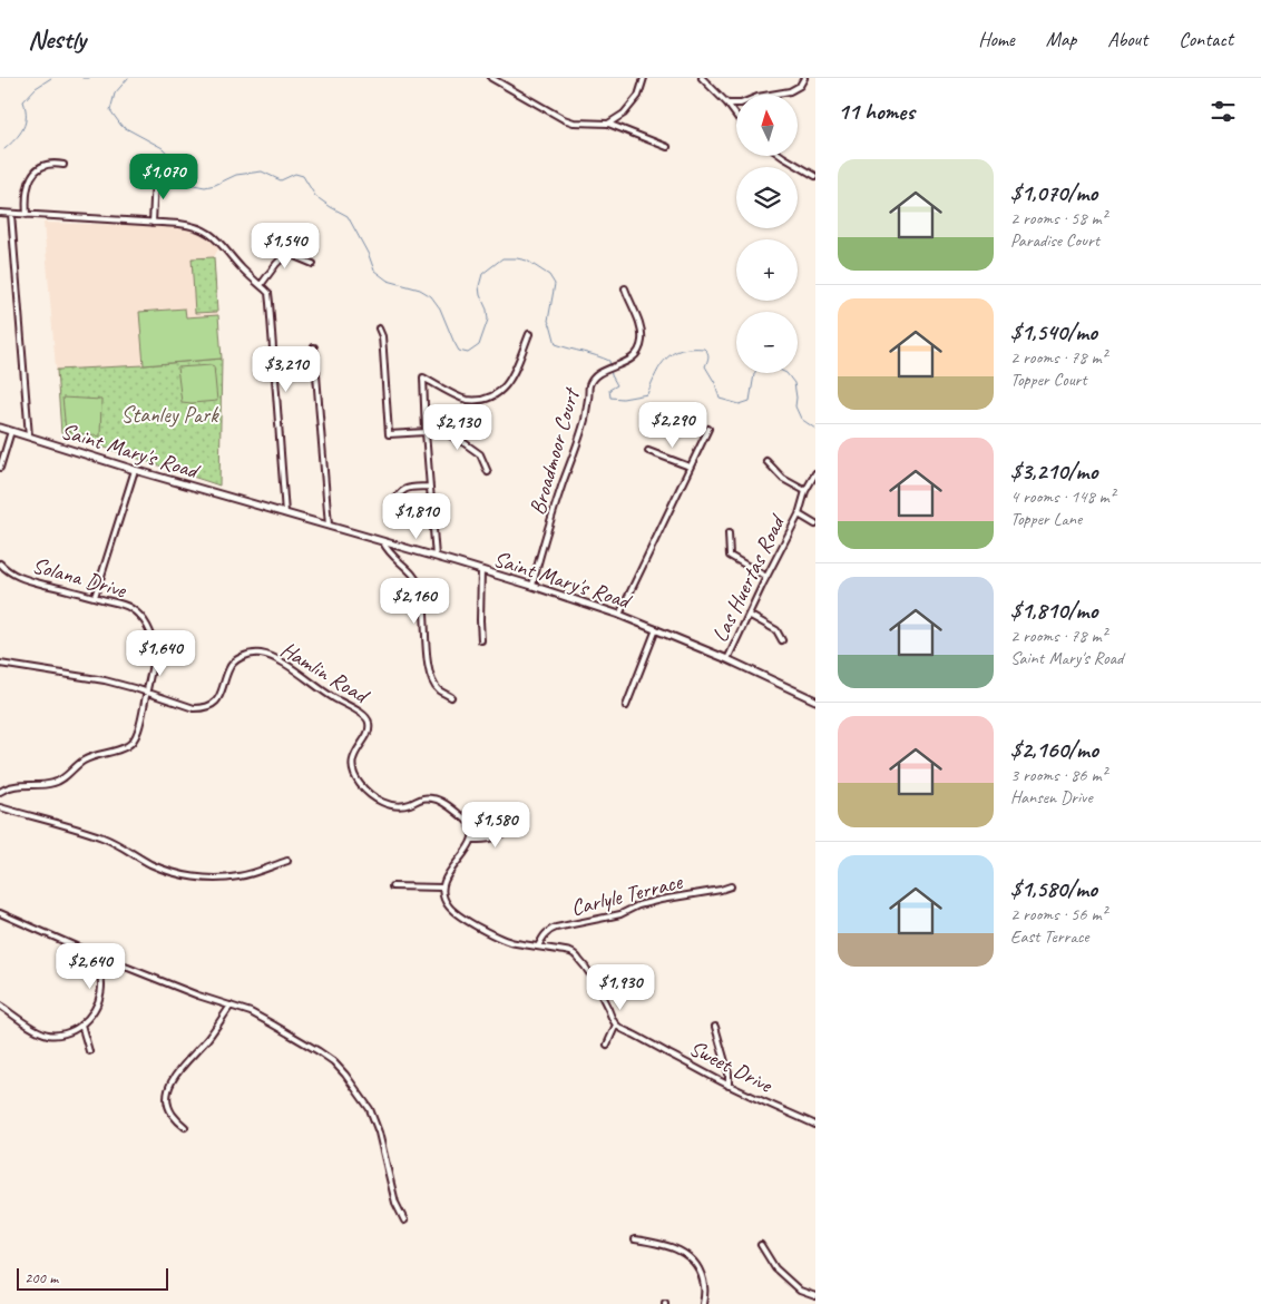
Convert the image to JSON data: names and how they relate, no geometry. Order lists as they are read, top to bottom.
{
  "streets": {
    "street": [
      "Saint Mary's Road",
      "Broadmoor Court",
      "Solana Drive",
      "Las Huertas Road",
      "Hamlin Road",
      "Carlyle Terrace",
      "Sweet Drive"
    ]
  },
  "crossings": [
    ["Saint Mary's Road", "Broadmoor Court"],
    ["Saint Mary's Road", "Las Huertas Road"],
    ["Solana Drive", "Hamlin Road"]
  ],
  "parks": ["Stanley Park"],
  "scale_bar": "200 m",
  "north": "top",
  "page": {
    "header": "Nestly",
    "nav": [
      "Home",
      "Map",
      "About",
      "Contact"
    ],
    "heading": "11 homes",
    "map_buttons": ["+", "−"],
    "list": [
      {
        "name": "$1,070/mo",
        "note": "2 rooms · 58 m² · Paradise Court"
      },
      {
        "name": "$1,540/mo",
        "note": "2 rooms · 78 m² · Topper Court"
      },
      {
        "name": "$3,210/mo",
        "note": "4 rooms · 148 m² · Topper Lane"
      },
      {
        "name": "$1,810/mo",
        "note": "2 rooms · 78 m² · Saint Mary's Road"
      },
      {
        "name": "$2,160/mo",
        "note": "3 rooms · 86 m² · Hansen Drive"
      },
      {
        "name": "$1,580/mo",
        "note": "2 rooms · 56 m² · East Terrace"
      }
    ],
    "price": [
      "$1,070",
      "$1,540",
      "$3,210",
      "$2,290",
      "$2,130",
      "$1,810",
      "$2,160",
      "$1,640",
      "$1,580",
      "$2,640",
      "$1,930"
    ],
    "scale": "200 m"
  }
}
